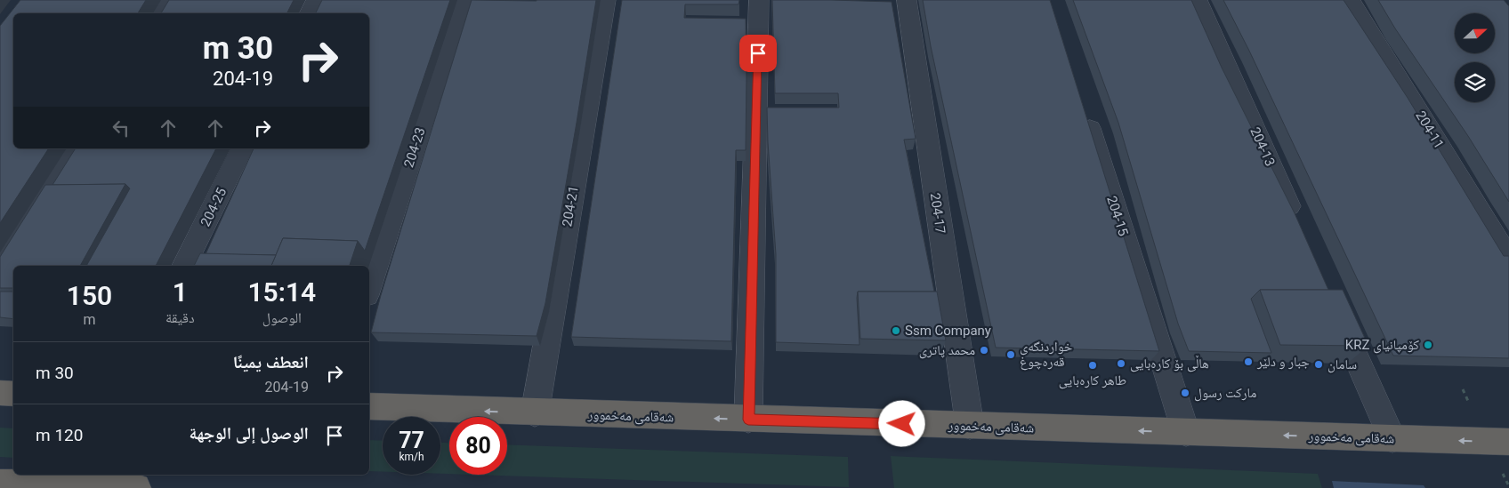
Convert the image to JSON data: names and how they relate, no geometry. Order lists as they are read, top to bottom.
{
  "streets": {
    "highway": ["شەقامی مەخموور"],
    "street": [
      "204-11",
      "204-13",
      "204-23",
      "204-21",
      "204-25",
      "204-17",
      "204-15"
    ]
  },
  "crossings": [
    ["204-21", "شەقامی مەخموور"],
    ["204-17", "شەقامی مەخموور"],
    ["204-15", "شەقامی مەخموور"]
  ],
  "one_way": ["شەقامی مەخموور"],
  "places": [
    "Ssm Company",
    "KRZ كۆمپانیای",
    "محمد پاتری",
    "خواردنگەی قەرەچوغ",
    "جبار و دلێر",
    "هاڵی بۆ کارەبایی",
    "سامان",
    "طاهر کارەبایی",
    "مارکت رسول"
  ],
  "north": "right",
  "page": {
    "turn": ["30 m", "204-19"],
    "eta": [
      "15:14",
      "الوصول",
      "1",
      "دقيقة",
      "150",
      "m"
    ],
    "list": [
      {
        "name": "انعطف يمينًا",
        "note": "204-19",
        "value": "30 m"
      },
      {
        "name": "الوصول إلى الوجهة",
        "value": "120 m"
      }
    ],
    "speed": "77 km/h",
    "limit": "80"
  }
}
